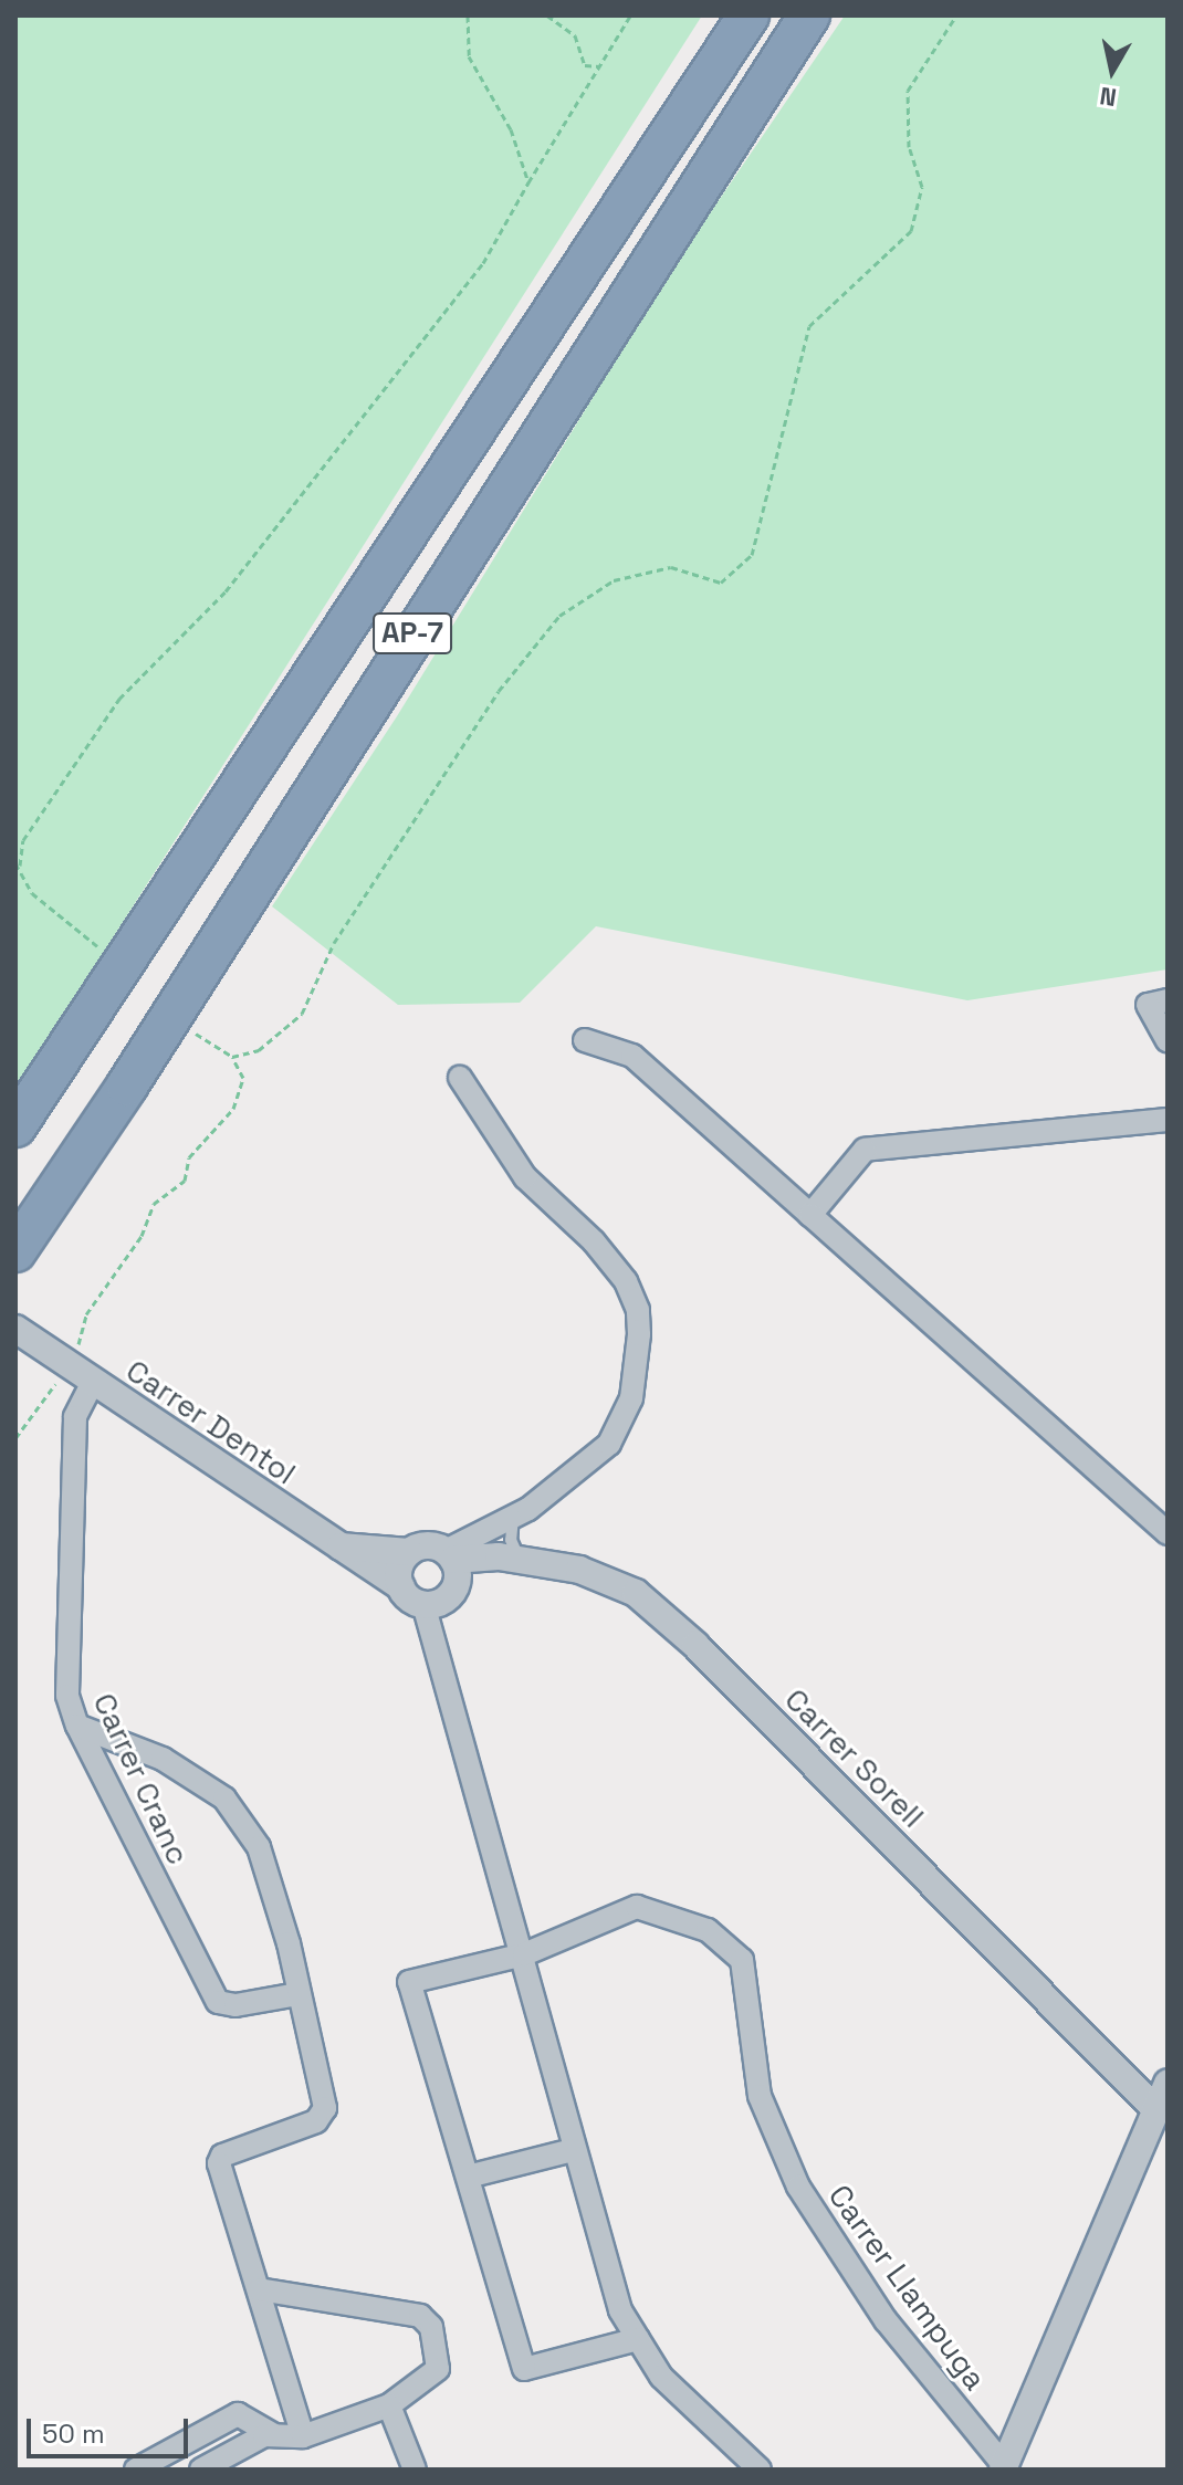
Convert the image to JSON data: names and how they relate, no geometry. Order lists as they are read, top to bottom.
{
  "streets": {
    "highway": ["AP-7"],
    "street": [
      "Carrer Dentol",
      "Carrer Sorell",
      "Carrer Cranc",
      "Carrer Llampuga"
    ]
  },
  "crossings": [
    ["Carrer Dentol", "Carrer Sorell"],
    ["Carrer Dentol", "Carrer Cranc"]
  ],
  "scale_bar": "50 m",
  "north": "bottom"
}
